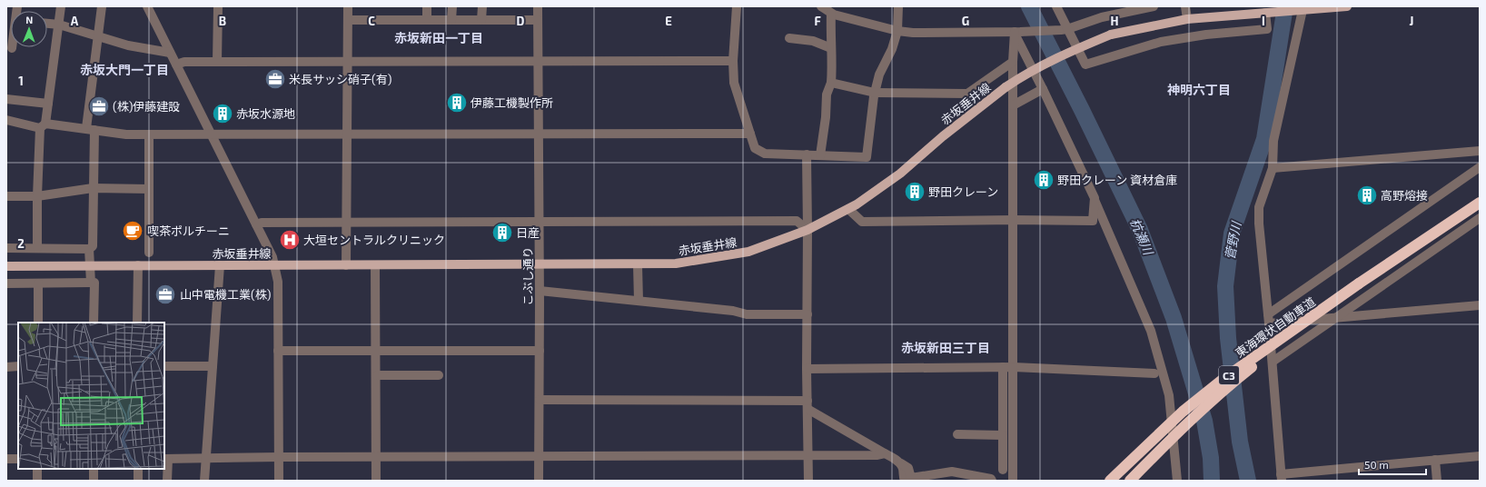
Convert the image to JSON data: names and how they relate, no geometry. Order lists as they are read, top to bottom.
{
  "streets": {
    "highway": ["東海環状自動車道", "C3"],
    "main road": ["赤坂垂井線"],
    "street": ["こぶし通り"]
  },
  "crossings": [
    ["赤坂垂井線", "こぶし通り"]
  ],
  "districts": [
    "赤坂新田一丁目",
    "赤坂大門一丁目",
    "神明六丁目",
    "赤坂新田三丁目"
  ],
  "water": ["杭瀬川", "菅野川"],
  "places": {
    "office": ["米長サッシ硝子(有)", "(株)伊藤建設", "山中電機工業(株)"],
    "building": [
      "伊藤工機製作所",
      "赤坂水源地",
      "野田クレーン 資材倉庫",
      "野田クレーン",
      "高野熔接",
      "日産"
    ],
    "cafe": ["喫茶ポルチーニ"],
    "hospital": ["大垣セントラルクリニック"]
  },
  "scale_bar": "50 m",
  "north": "top",
  "grid": {
    "columns": [
      "A",
      "B",
      "C",
      "D",
      "E",
      "F",
      "G",
      "H",
      "I",
      "J"
    ],
    "rows": ["1", "2"]
  }
}
